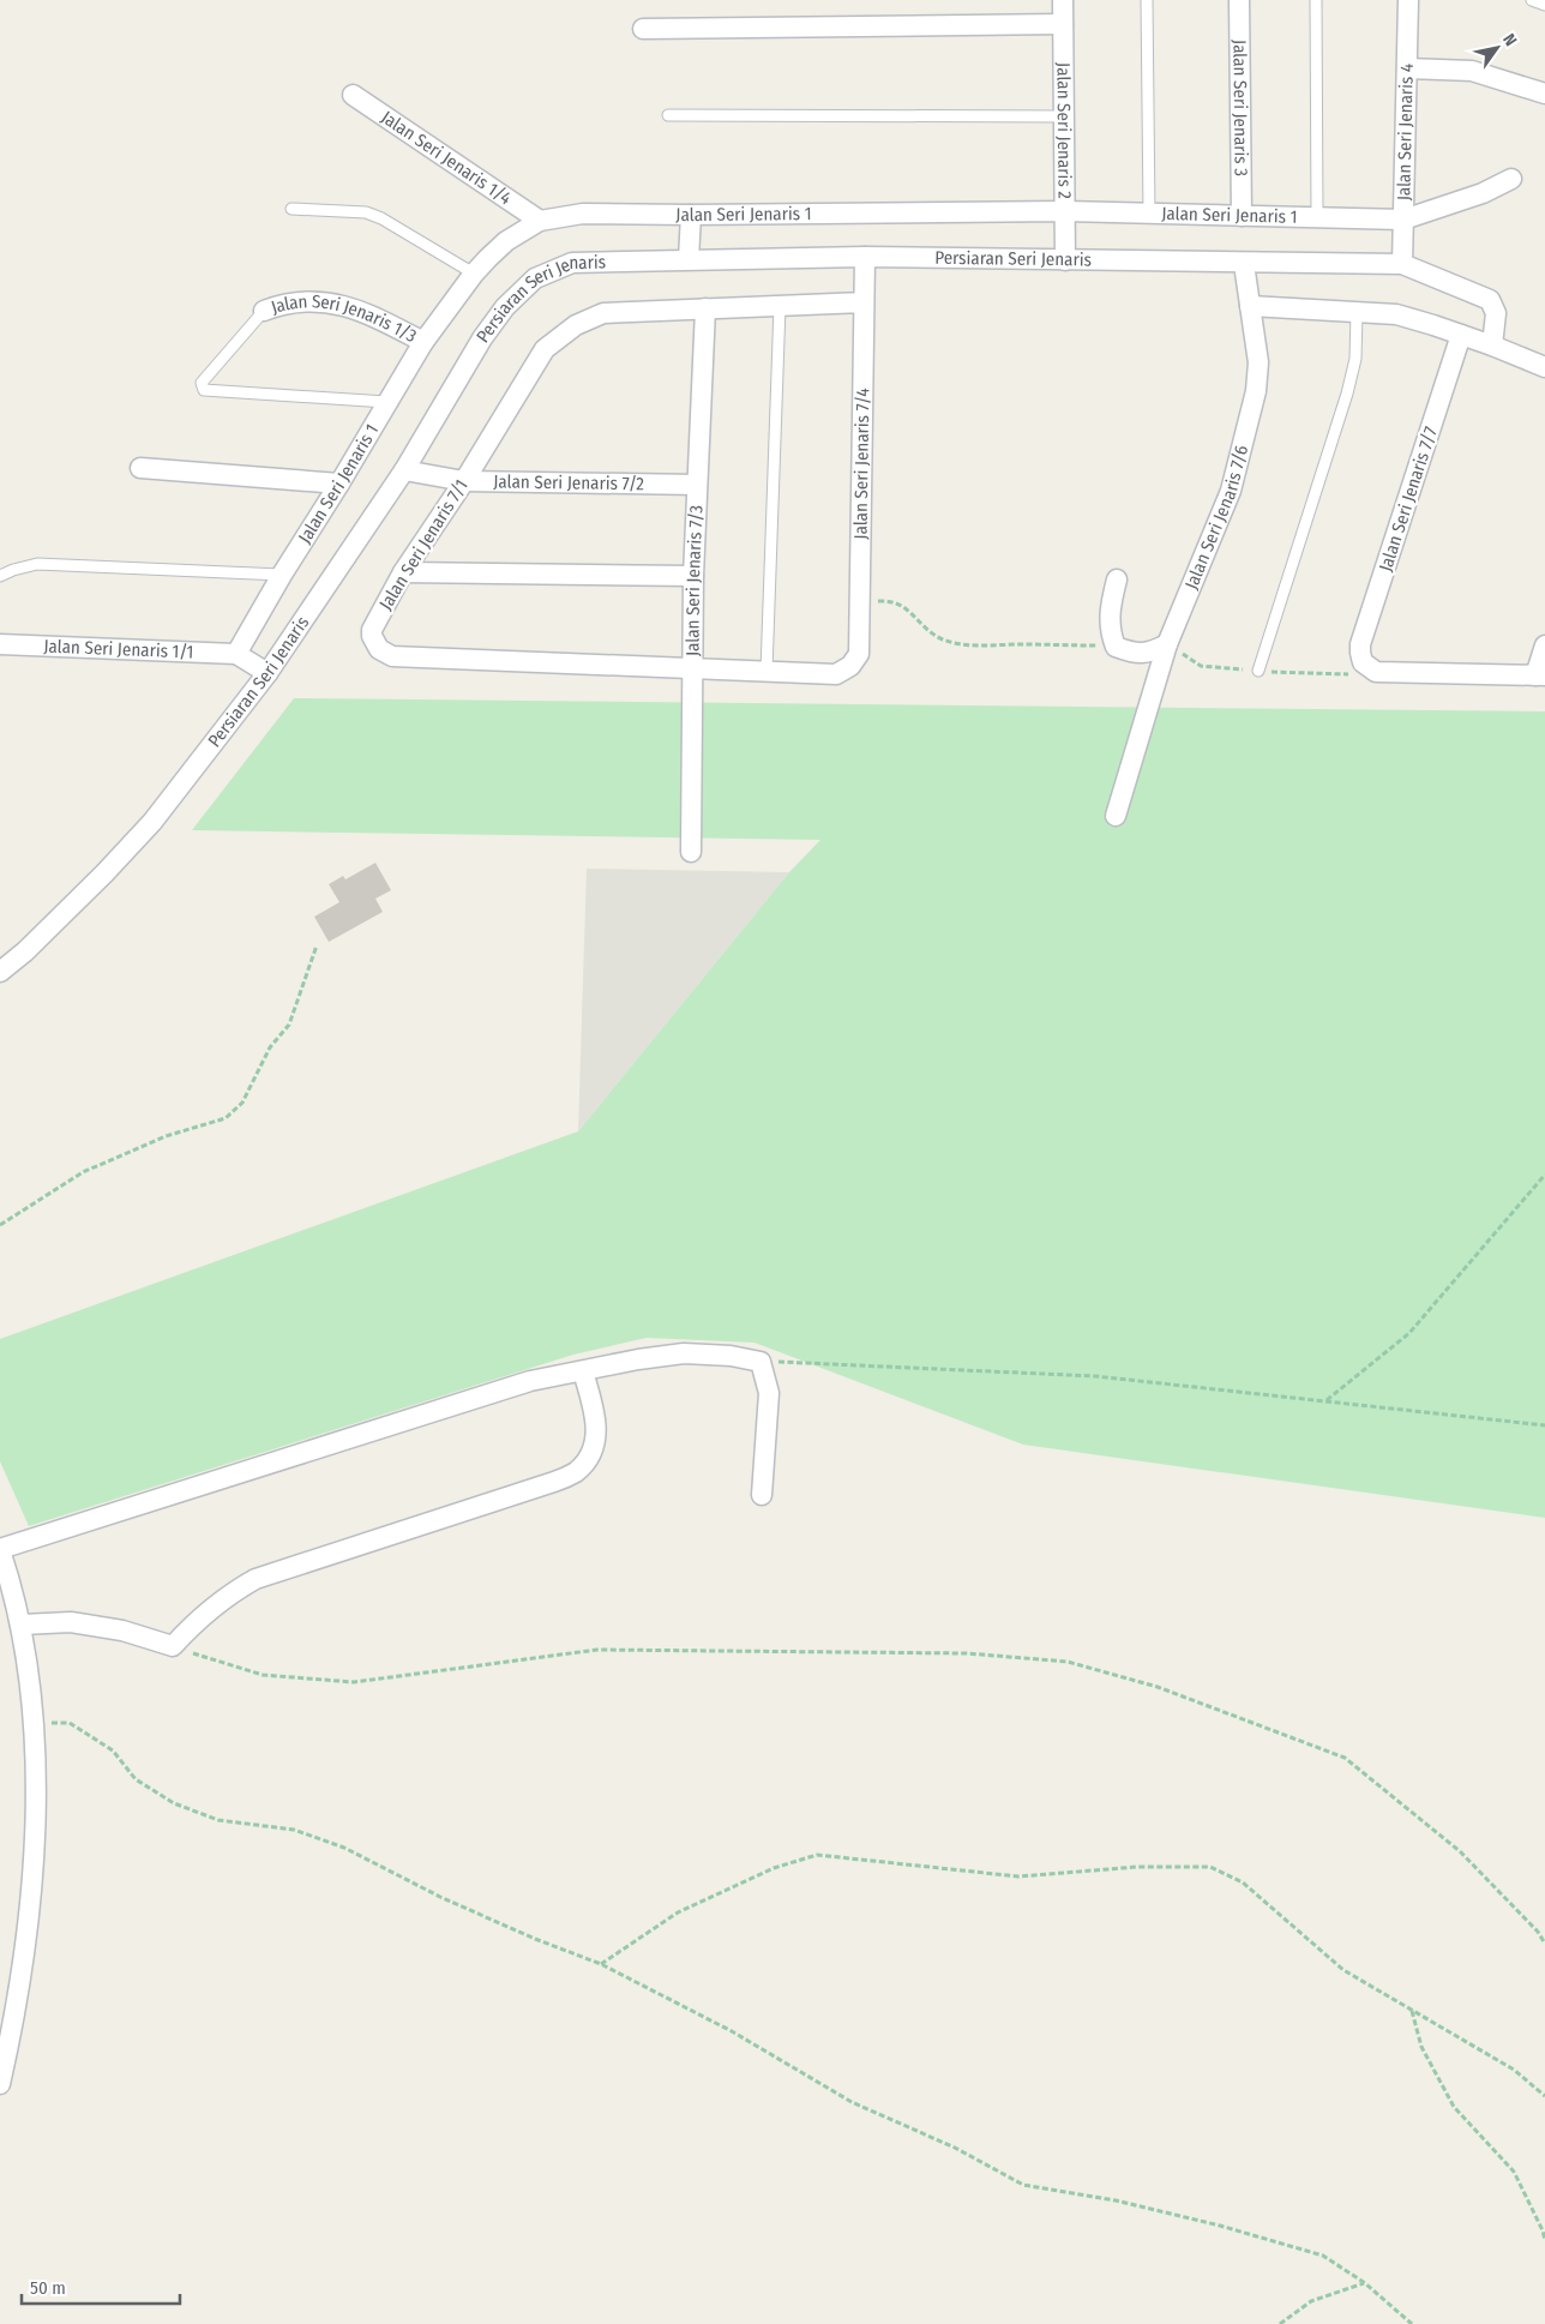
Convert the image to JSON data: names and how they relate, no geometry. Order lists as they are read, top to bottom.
{
  "streets": {
    "street": [
      "Jalan Seri Jenaris 3",
      "Jalan Seri Jenaris 2",
      "Jalan Seri Jenaris 4",
      "Jalan Seri Jenaris 1/4",
      "Jalan Seri Jenaris 1",
      "Persiaran Seri Jenaris",
      "Jalan Seri Jenaris 1/3",
      "Jalan Seri Jenaris 7/4",
      "Jalan Seri Jenaris 7/2",
      "Jalan Seri Jenaris 7/7",
      "Jalan Seri Jenaris 7/6",
      "Jalan Seri Jenaris 7/1",
      "Jalan Seri Jenaris 7/3",
      "Jalan Seri Jenaris 1/1"
    ]
  },
  "crossings": [
    ["Jalan Seri Jenaris 3", "Jalan Seri Jenaris 1"],
    ["Jalan Seri Jenaris 2", "Jalan Seri Jenaris 1"],
    ["Jalan Seri Jenaris 2", "Persiaran Seri Jenaris"],
    ["Jalan Seri Jenaris 4", "Jalan Seri Jenaris 1"],
    ["Jalan Seri Jenaris 4", "Persiaran Seri Jenaris"],
    ["Jalan Seri Jenaris 1/4", "Jalan Seri Jenaris 1"],
    ["Jalan Seri Jenaris 1", "Jalan Seri Jenaris 1/3"],
    ["Jalan Seri Jenaris 1", "Jalan Seri Jenaris 1/1"],
    ["Persiaran Seri Jenaris", "Jalan Seri Jenaris 7/4"],
    ["Persiaran Seri Jenaris", "Jalan Seri Jenaris 7/2"],
    ["Persiaran Seri Jenaris", "Jalan Seri Jenaris 7/6"],
    ["Jalan Seri Jenaris 7/4", "Jalan Seri Jenaris 7/1"],
    ["Jalan Seri Jenaris 7/2", "Jalan Seri Jenaris 7/1"],
    ["Jalan Seri Jenaris 7/2", "Jalan Seri Jenaris 7/3"],
    ["Jalan Seri Jenaris 7/1", "Jalan Seri Jenaris 7/3"]
  ],
  "scale_bar": "50 m",
  "north": "top right"
}
